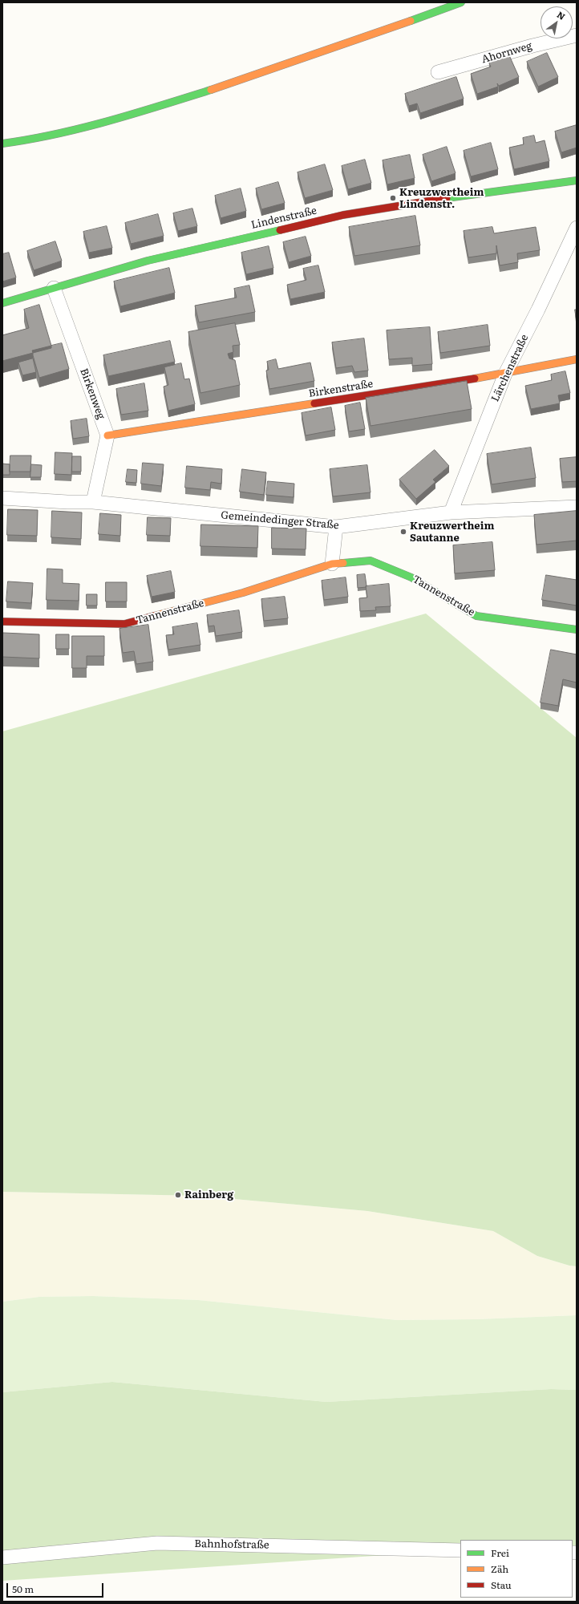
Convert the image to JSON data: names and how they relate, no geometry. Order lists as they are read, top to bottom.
{
  "streets": {
    "street": [
      "Ahornweg",
      "Lindenstraße",
      "Lärchenstraße",
      "Birkenstraße",
      "Birkenweg",
      "Gemeindedinger Straße",
      "Tannenstraße",
      "Bahnhofstraße"
    ]
  },
  "crossings": [
    ["Lindenstraße", "Birkenweg"],
    ["Lärchenstraße", "Birkenstraße"],
    ["Lärchenstraße", "Gemeindedinger Straße"],
    ["Birkenstraße", "Birkenweg"]
  ],
  "places": ["Kreuzwertheim Lindenstr.", "Kreuzwertheim Sautanne", "Rainberg"],
  "legend": ["Frei", "Zäh", "Stau"],
  "scale_bar": "50 m",
  "north": "top right"
}
